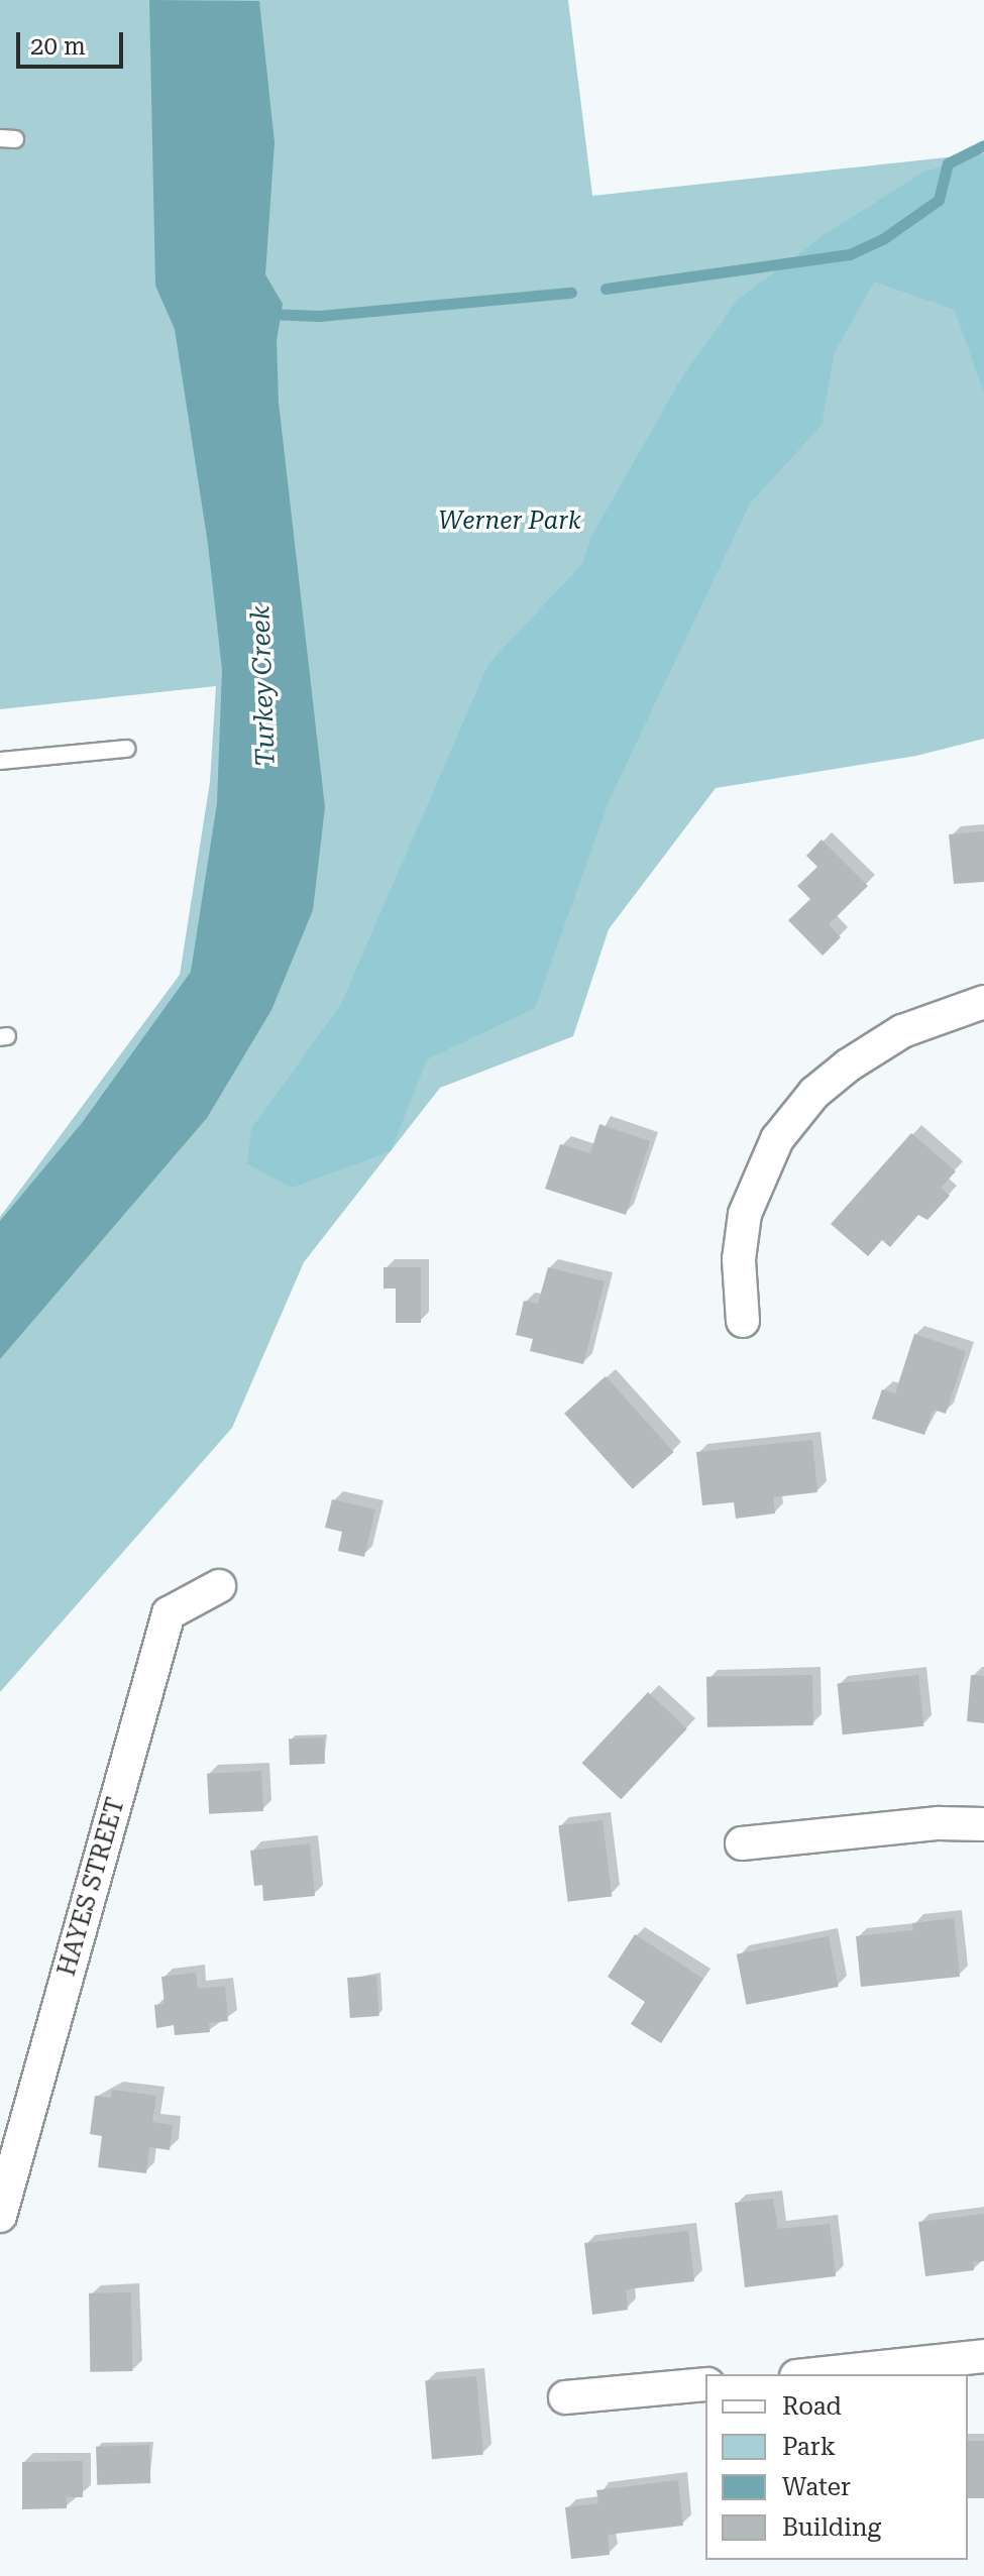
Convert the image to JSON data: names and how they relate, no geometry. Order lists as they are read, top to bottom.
{
  "streets": {
    "street": ["HAYES STREET"]
  },
  "water": ["Turkey Creek"],
  "parks": ["Werner Park"],
  "legend": [
    "Road",
    "Park",
    "Water",
    "Building"
  ],
  "scale_bar": "20 m"
}
